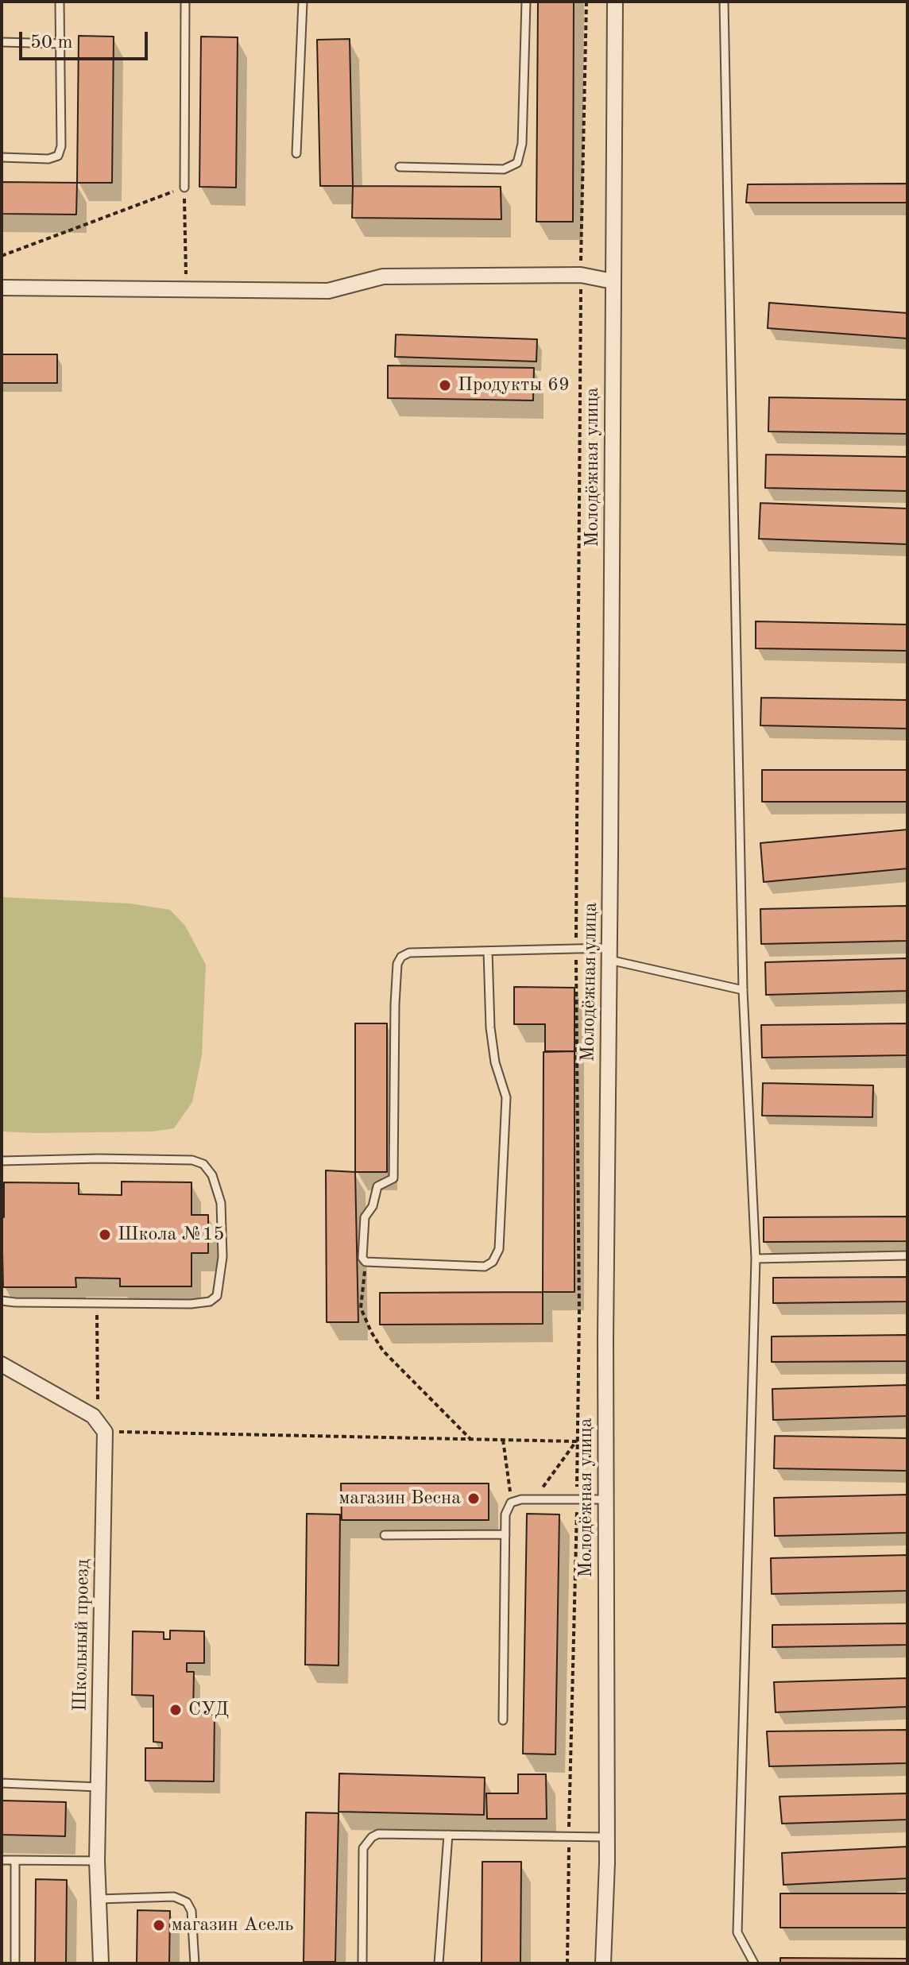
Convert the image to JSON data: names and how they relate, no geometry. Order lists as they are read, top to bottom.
{
  "streets": {
    "street": ["Молодёжная улица", "Школьный проезд"]
  },
  "places": [
    "Продукты 69",
    "Школа №15",
    "магазин Весна",
    "СУД",
    "магазин Асель"
  ],
  "scale_bar": "50 m"
}
